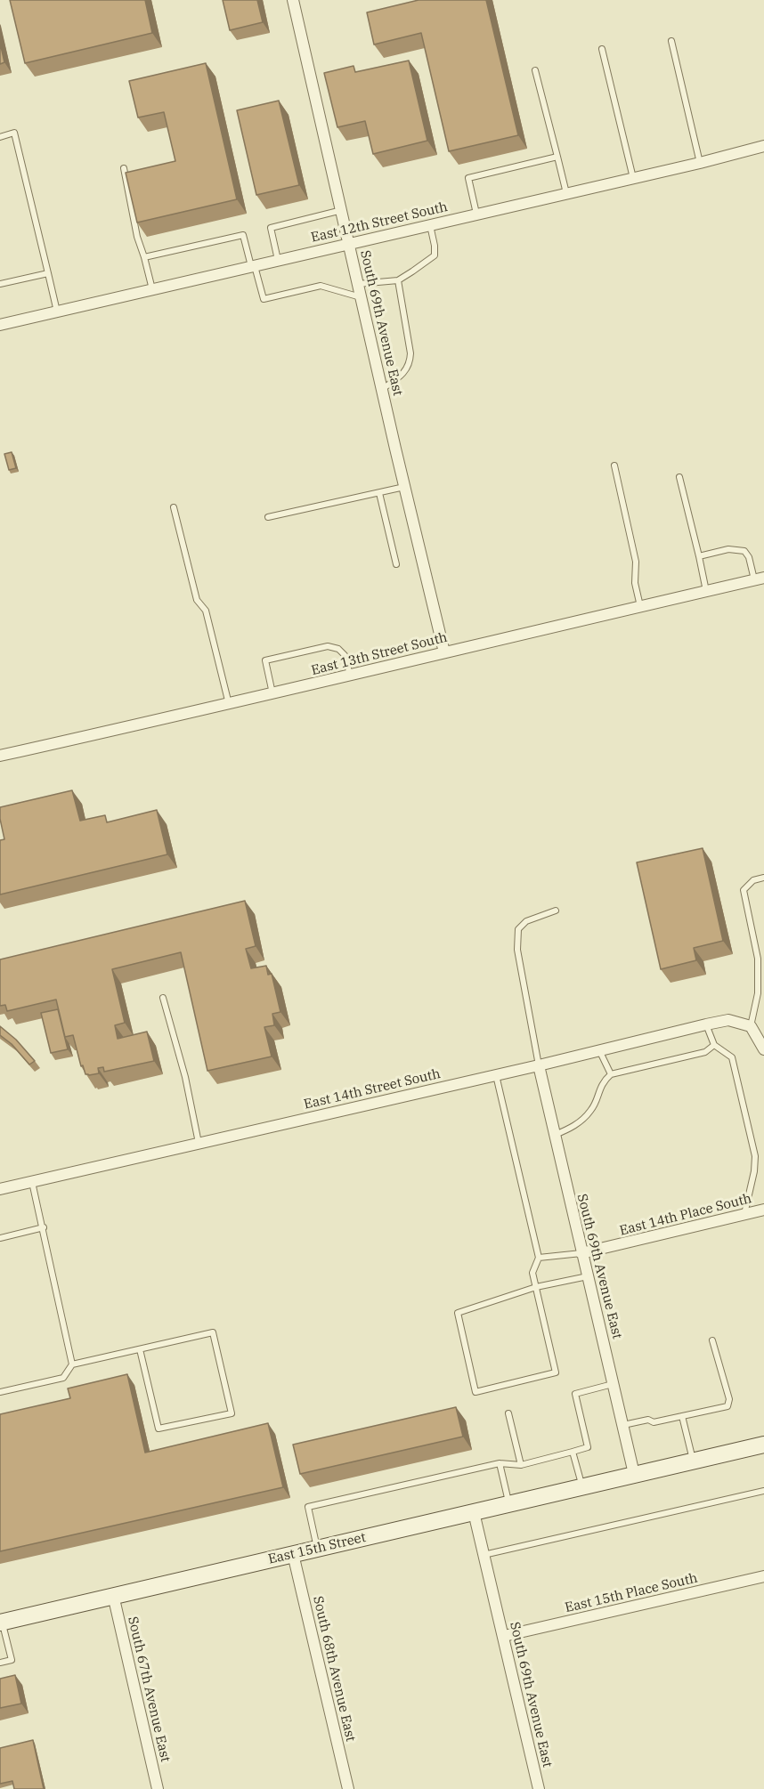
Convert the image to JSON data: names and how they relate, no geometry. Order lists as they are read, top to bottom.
{
  "streets": {
    "main road": ["East 15th Street"],
    "street": [
      "East 12th Street South",
      "South 69th Avenue East",
      "East 13th Street South",
      "East 14th Street South",
      "East 14th Place South",
      "East 15th Place South",
      "South 68th Avenue East",
      "South 67th Avenue East"
    ]
  },
  "crossings": [
    ["East 12th Street South", "South 69th Avenue East"],
    ["South 69th Avenue East", "East 13th Street South"],
    ["South 69th Avenue East", "East 14th Street South"],
    ["South 69th Avenue East", "East 14th Place South"],
    ["South 69th Avenue East", "East 15th Street"],
    ["South 69th Avenue East", "East 15th Place South"],
    ["East 15th Street", "South 68th Avenue East"],
    ["East 15th Street", "South 67th Avenue East"]
  ]
}
